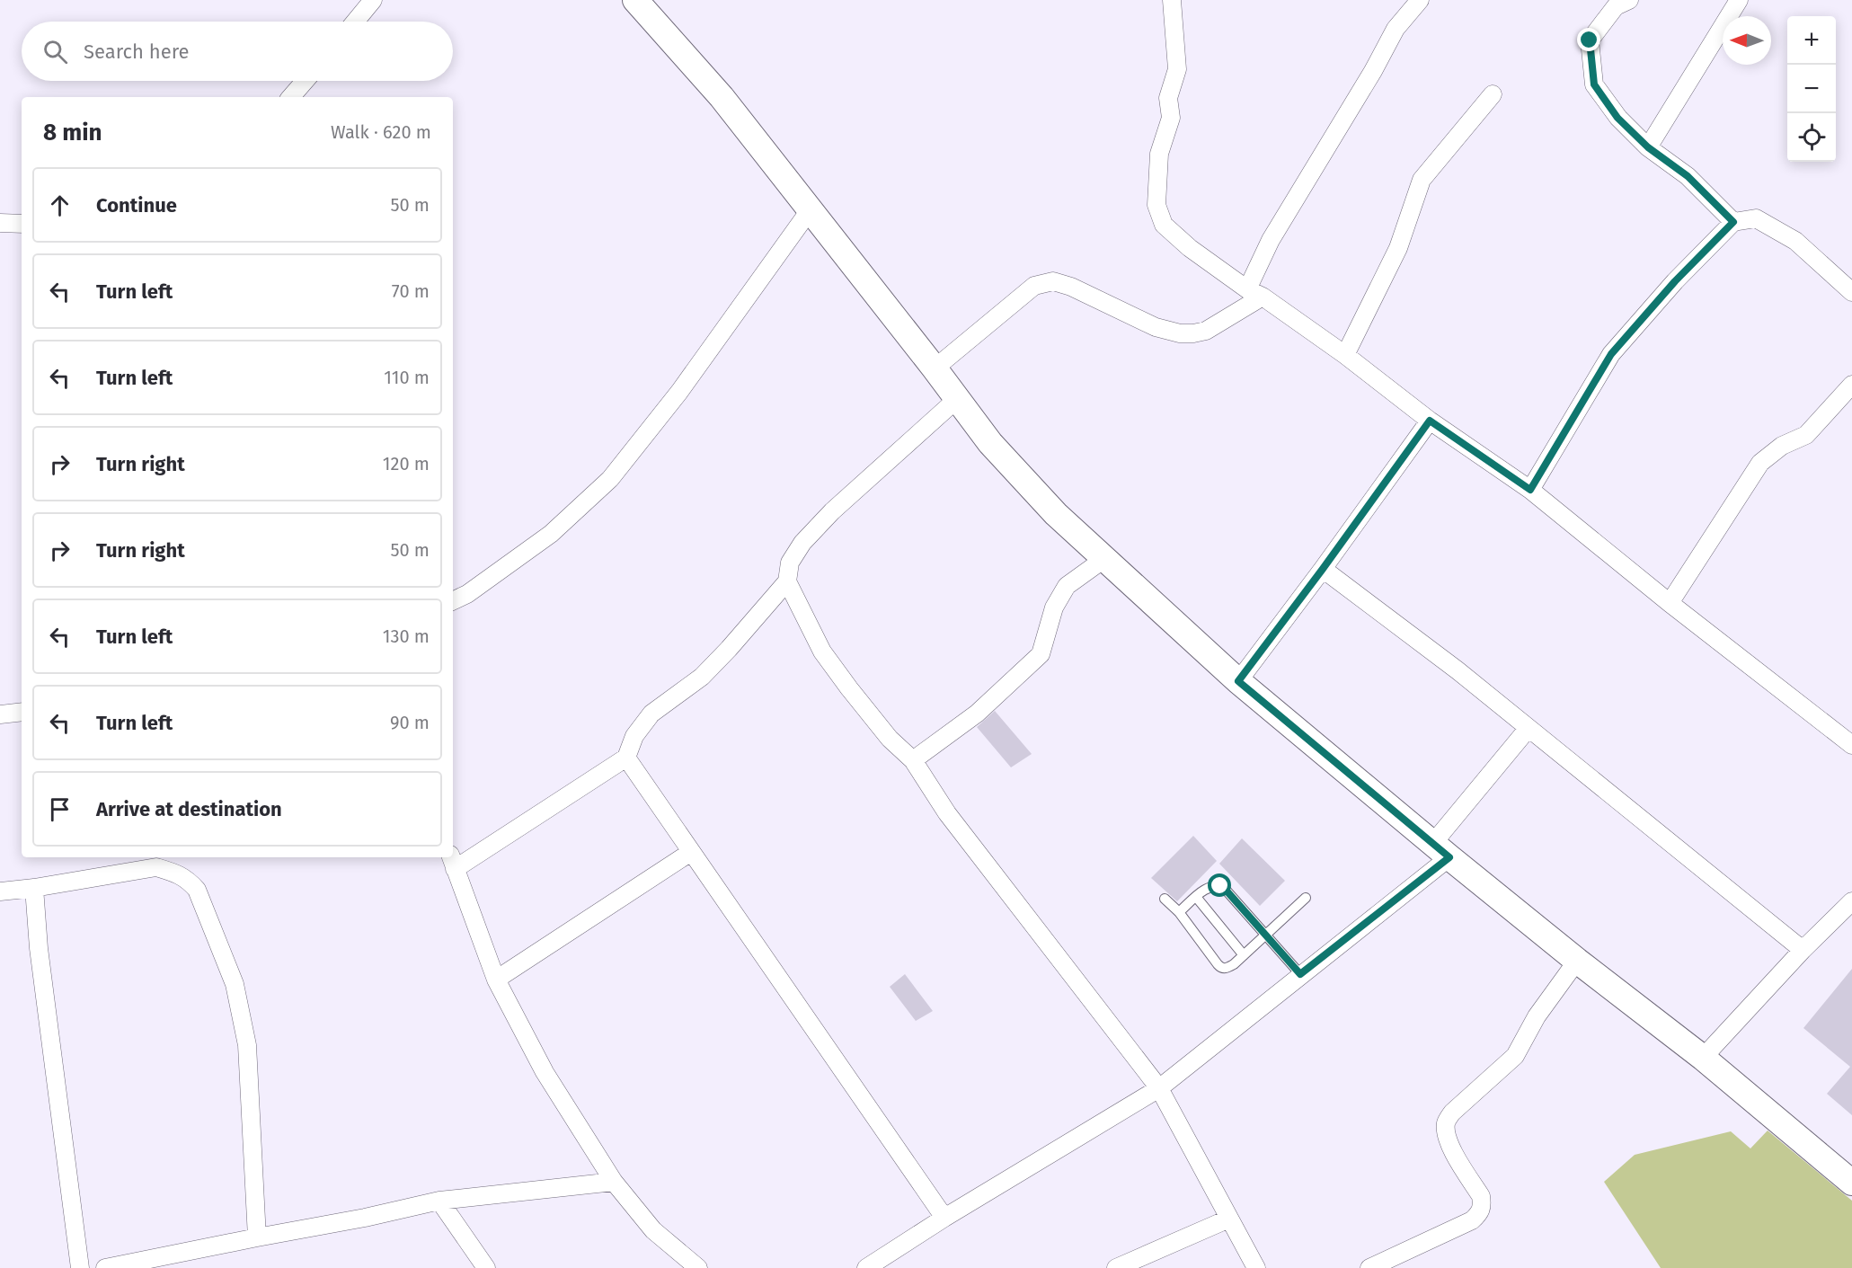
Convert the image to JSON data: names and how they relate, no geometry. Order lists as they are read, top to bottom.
{
  "north": "left",
  "page": {
    "map_buttons": ["+", "−"],
    "search": "Search here",
    "heading": ["8 min", "Walk · 620 m"],
    "list": [
      ["Continue", "50 m"],
      ["Turn left", "70 m"],
      ["Turn left", "110 m"],
      ["Turn right", "120 m"],
      ["Turn right", "50 m"],
      ["Turn left", "130 m"],
      ["Turn left", "90 m"],
      "Arrive at destination"
    ]
  }
}
